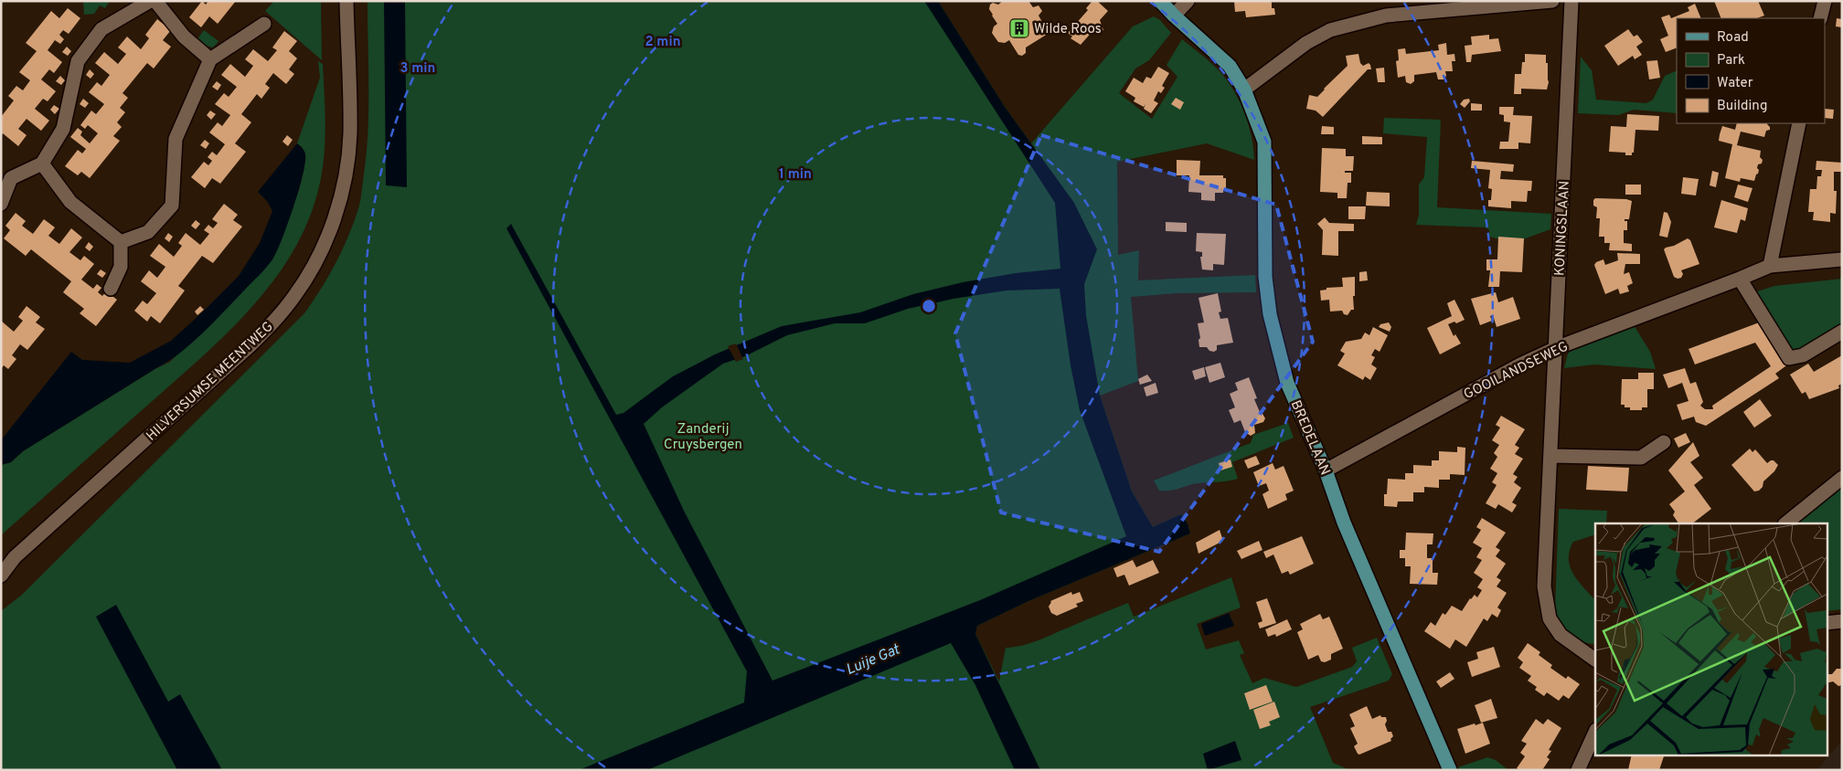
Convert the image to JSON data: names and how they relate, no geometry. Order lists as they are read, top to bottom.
{
  "streets": {
    "main road": ["BREDELAAN"],
    "street": ["KONINGSLAAN", "GOOILANDSEWEG", "HILVERSUMSE MEENTWEG"]
  },
  "crossings": [
    ["KONINGSLAAN", "GOOILANDSEWEG"],
    ["GOOILANDSEWEG", "BREDELAAN"]
  ],
  "water": ["Luije Gat"],
  "parks": ["Zanderij Cruysbergen"],
  "places": {
    "building": ["Wilde Roos"]
  },
  "legend": [
    "Road",
    "Park",
    "Water",
    "Building"
  ],
  "rings": ["2 min", "3 min", "1 min"]
}
